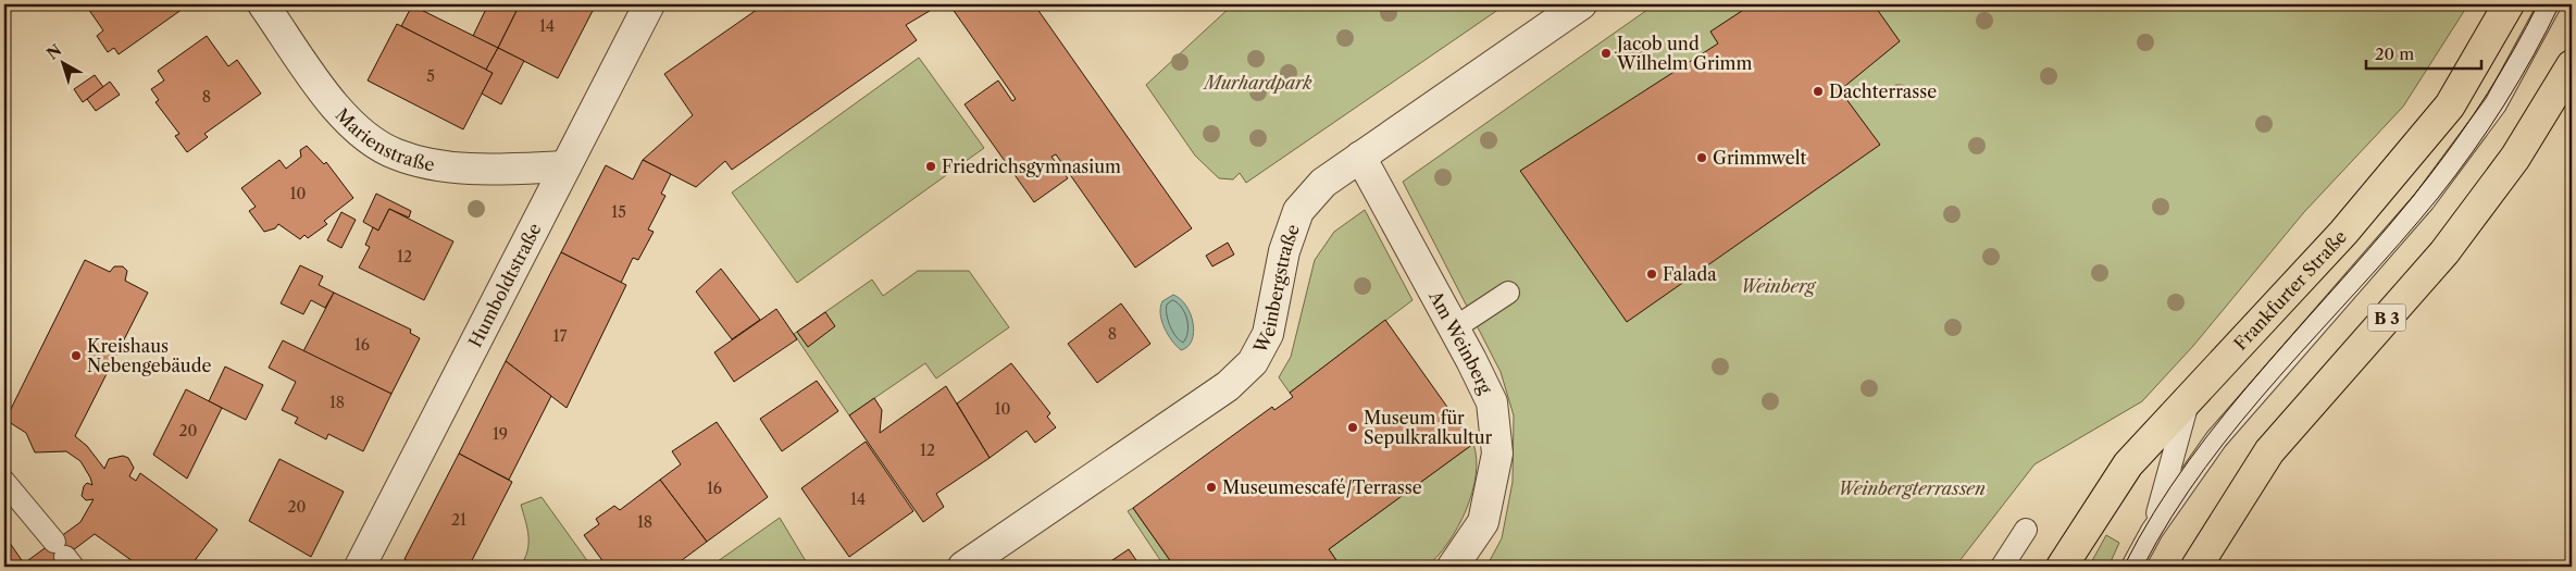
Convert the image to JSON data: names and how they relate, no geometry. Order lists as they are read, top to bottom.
{
  "streets": {
    "main road": ["Frankfurter Straße", "B 3"],
    "street": [
      "Marienstraße",
      "Humboldtstraße",
      "Weinbergstraße",
      "Am Weinberg"
    ]
  },
  "crossings": [
    ["Marienstraße", "Humboldtstraße"],
    ["Weinbergstraße", "Am Weinberg"]
  ],
  "parks": ["Murhardpark", "Weinberg", "Weinbergterrassen"],
  "places": [
    "Jacob und Wilhelm Grimm",
    "Dachterrasse",
    "Grimmwelt",
    "Friedrichsgymnasium",
    "Falada",
    "Kreishaus Nebengebäude",
    "Museum für Sepulkralkultur",
    "Museumescafé/Terrasse"
  ],
  "house_numbers": [
    "14",
    "5",
    "8",
    "10",
    "15",
    "12",
    "8",
    "17",
    "16",
    "18",
    "10",
    "20",
    "19",
    "12",
    "16",
    "14",
    "20",
    "21",
    "18"
  ],
  "scale_bar": "20 m",
  "north": "top left"
}
